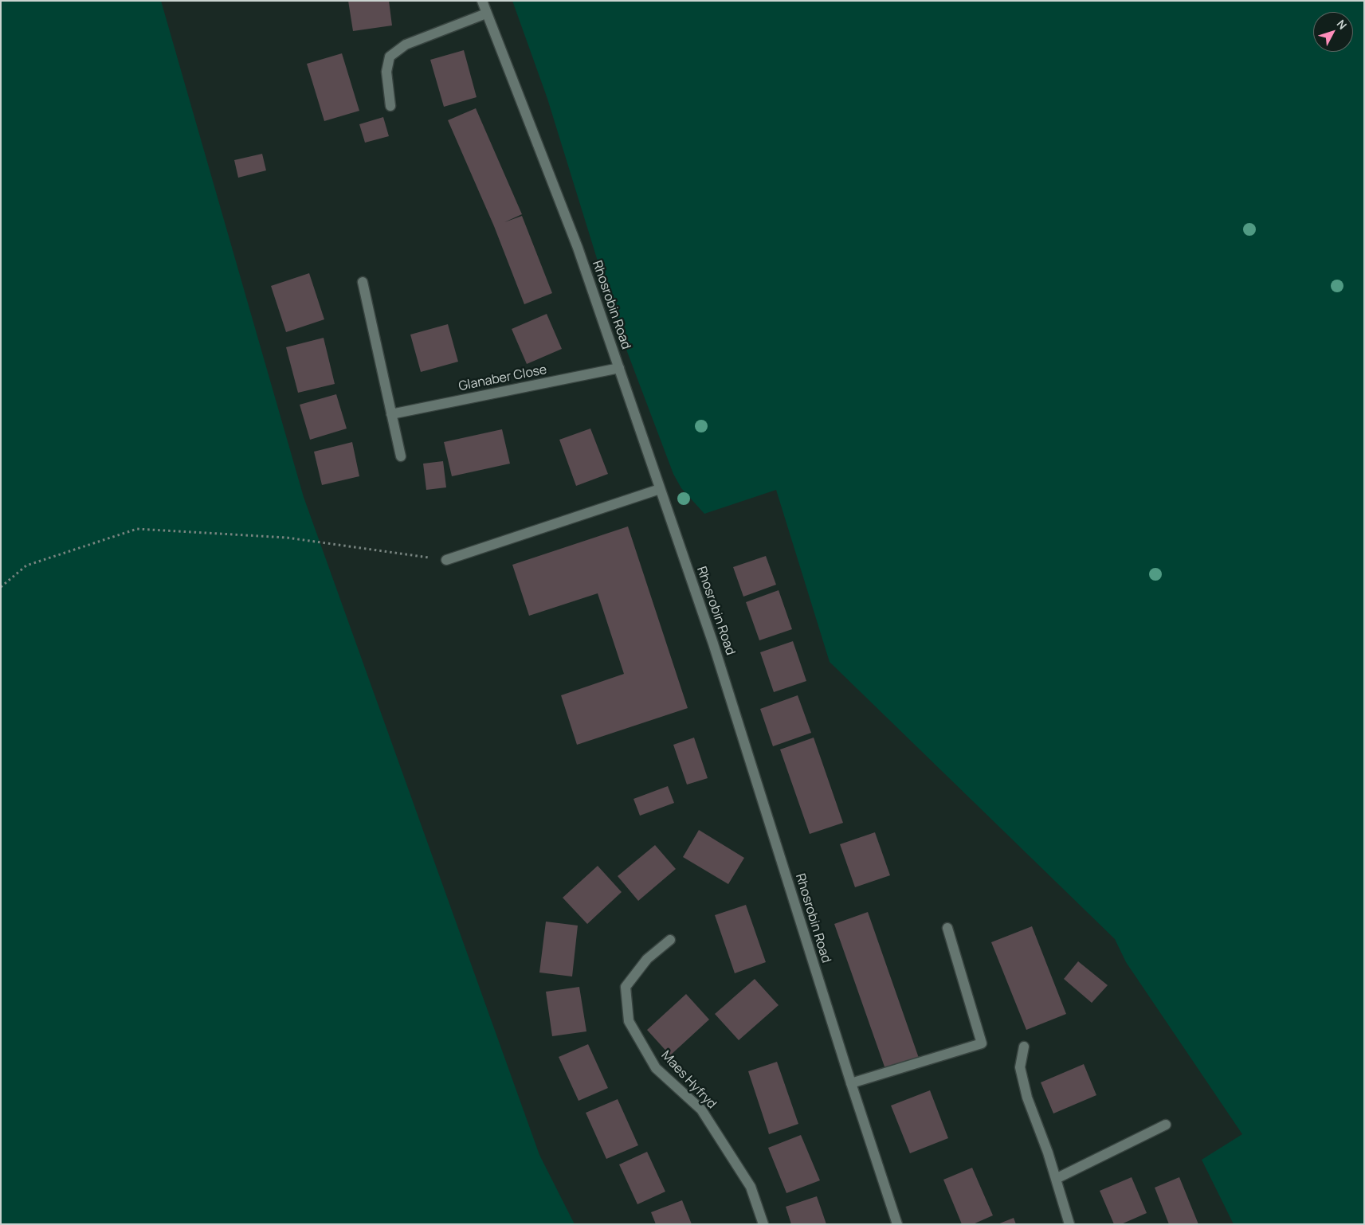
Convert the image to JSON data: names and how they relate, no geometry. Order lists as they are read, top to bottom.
{
  "streets": {
    "street": ["Rhosrobin Road", "Glanaber Close", "Maes Hyfryd"]
  },
  "crossings": [
    ["Rhosrobin Road", "Glanaber Close"]
  ],
  "north": "top right"
}
